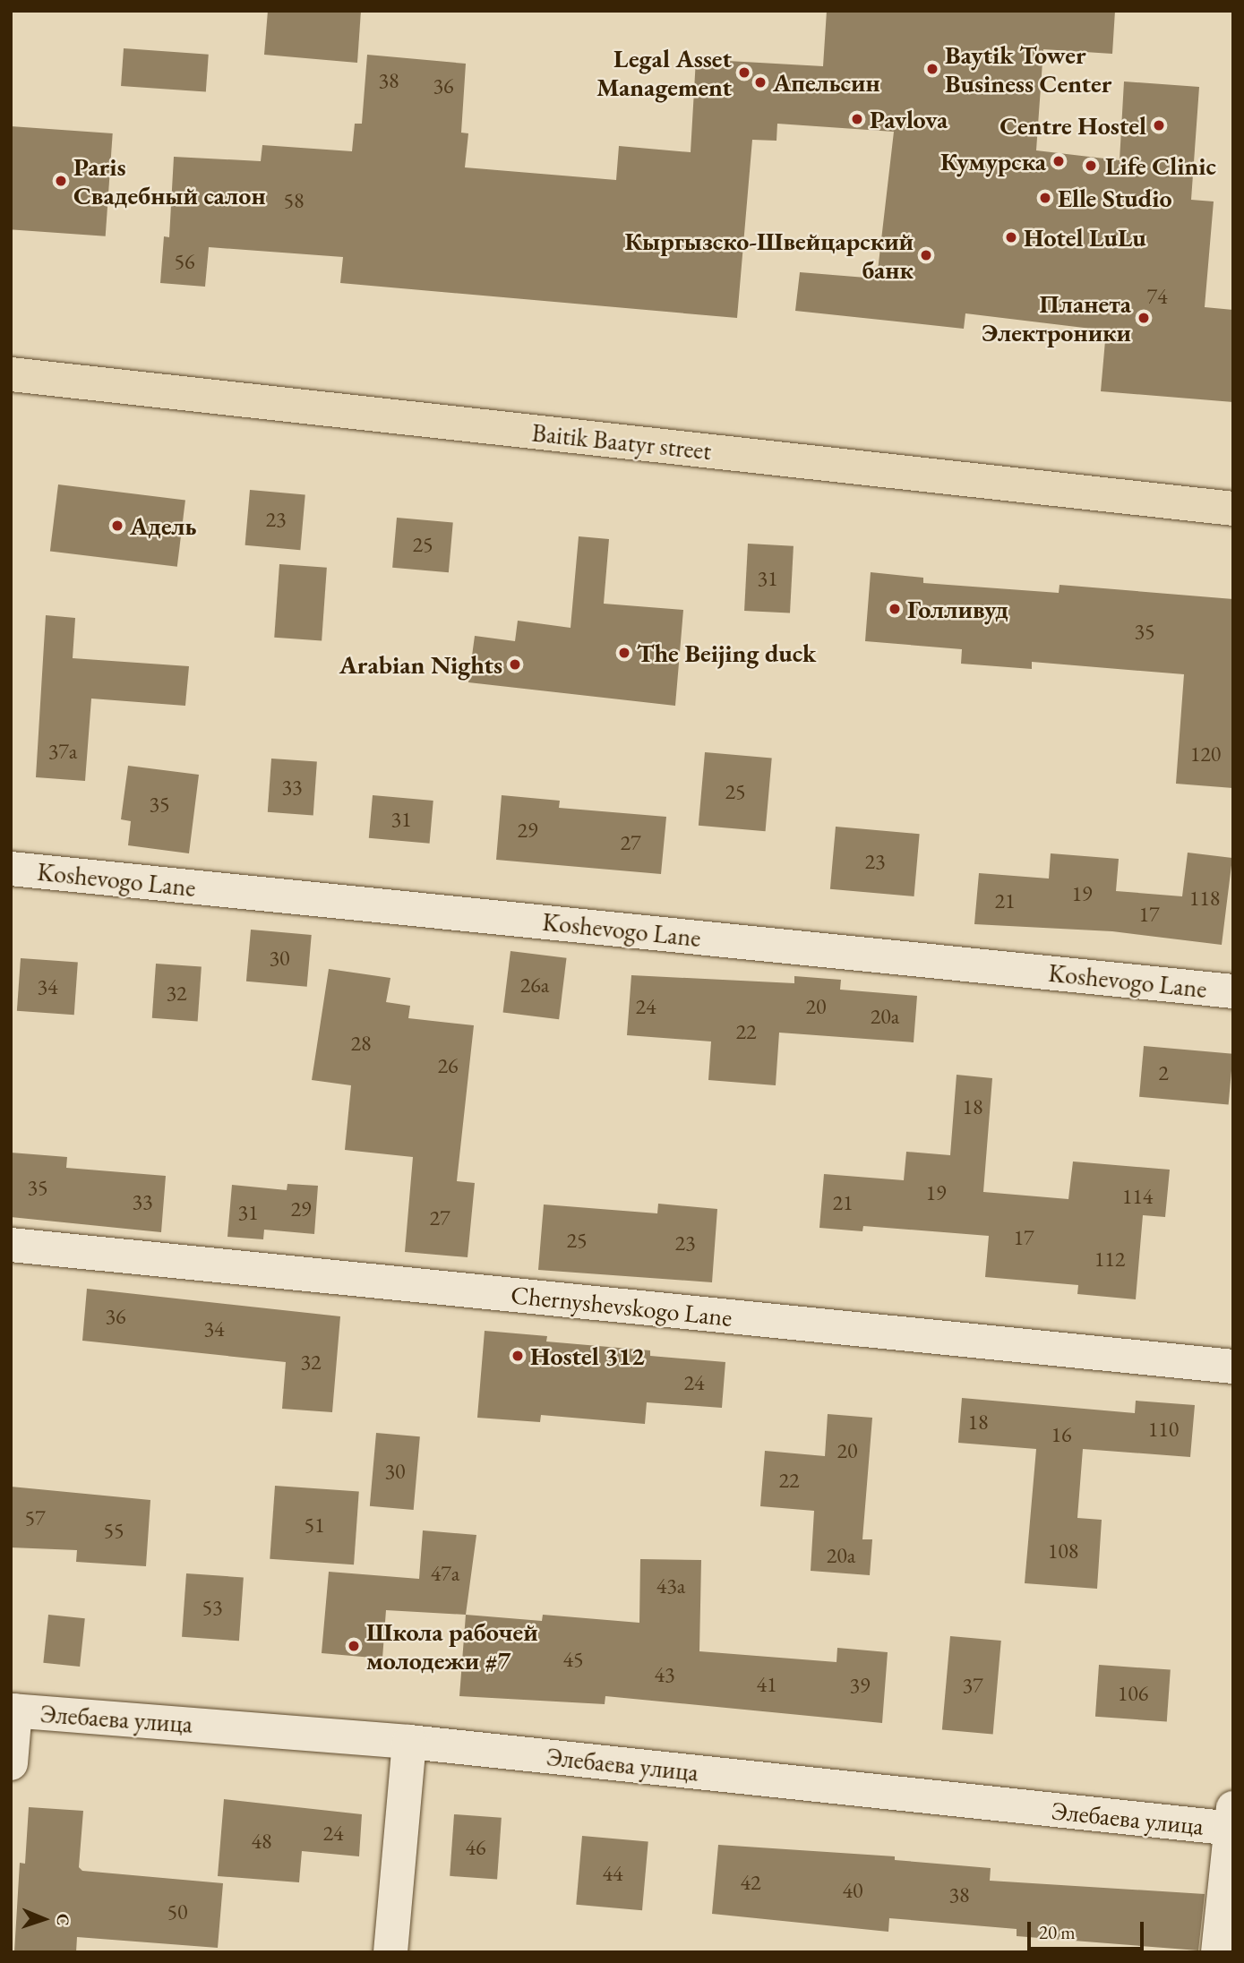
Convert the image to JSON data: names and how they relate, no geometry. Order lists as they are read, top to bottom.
{
  "streets": {
    "main road": ["Baitik Baatyr street"],
    "street": ["Koshevogo Lane", "Chernyshevskogo Lane", "Элебаева улица"]
  },
  "places": [
    "Baytik Tower Business Center",
    "Legal Asset Management",
    "Апельсин",
    "Pavlova",
    "Centre Hostel",
    "Кумурска",
    "Life Clinic",
    "Paris Свадебный салон",
    "Elle Studio",
    "Hotel LuLu",
    "Кыргызско-Швейцарский банк",
    "Планета Электроники",
    "Адель",
    "Голливуд",
    "The Beijing duck",
    "Arabian Nights",
    "Hostel 312",
    "Школа рабочей молодежи #7"
  ],
  "house_numbers": [
    "38",
    "36",
    "58",
    "56",
    "74",
    "23",
    "25",
    "31",
    "35",
    "37а",
    "120",
    "33",
    "25",
    "35",
    "31",
    "29",
    "27",
    "23",
    "19",
    "118",
    "21",
    "17",
    "30",
    "26а",
    "34",
    "32",
    "24",
    "20",
    "20а",
    "22",
    "28",
    "26",
    "2",
    "18",
    "35",
    "19",
    "114",
    "33",
    "21",
    "29",
    "31",
    "27",
    "17",
    "25",
    "23",
    "112",
    "36",
    "34",
    "32",
    "24",
    "18",
    "110",
    "16",
    "20",
    "30",
    "22",
    "57",
    "51",
    "55",
    "108",
    "20а",
    "47а",
    "43а",
    "53",
    "45",
    "43",
    "41",
    "39",
    "37",
    "106",
    "24",
    "48",
    "46",
    "44",
    "42",
    "40",
    "38",
    "50"
  ],
  "scale_bar": "20 m",
  "north": "right"
}
